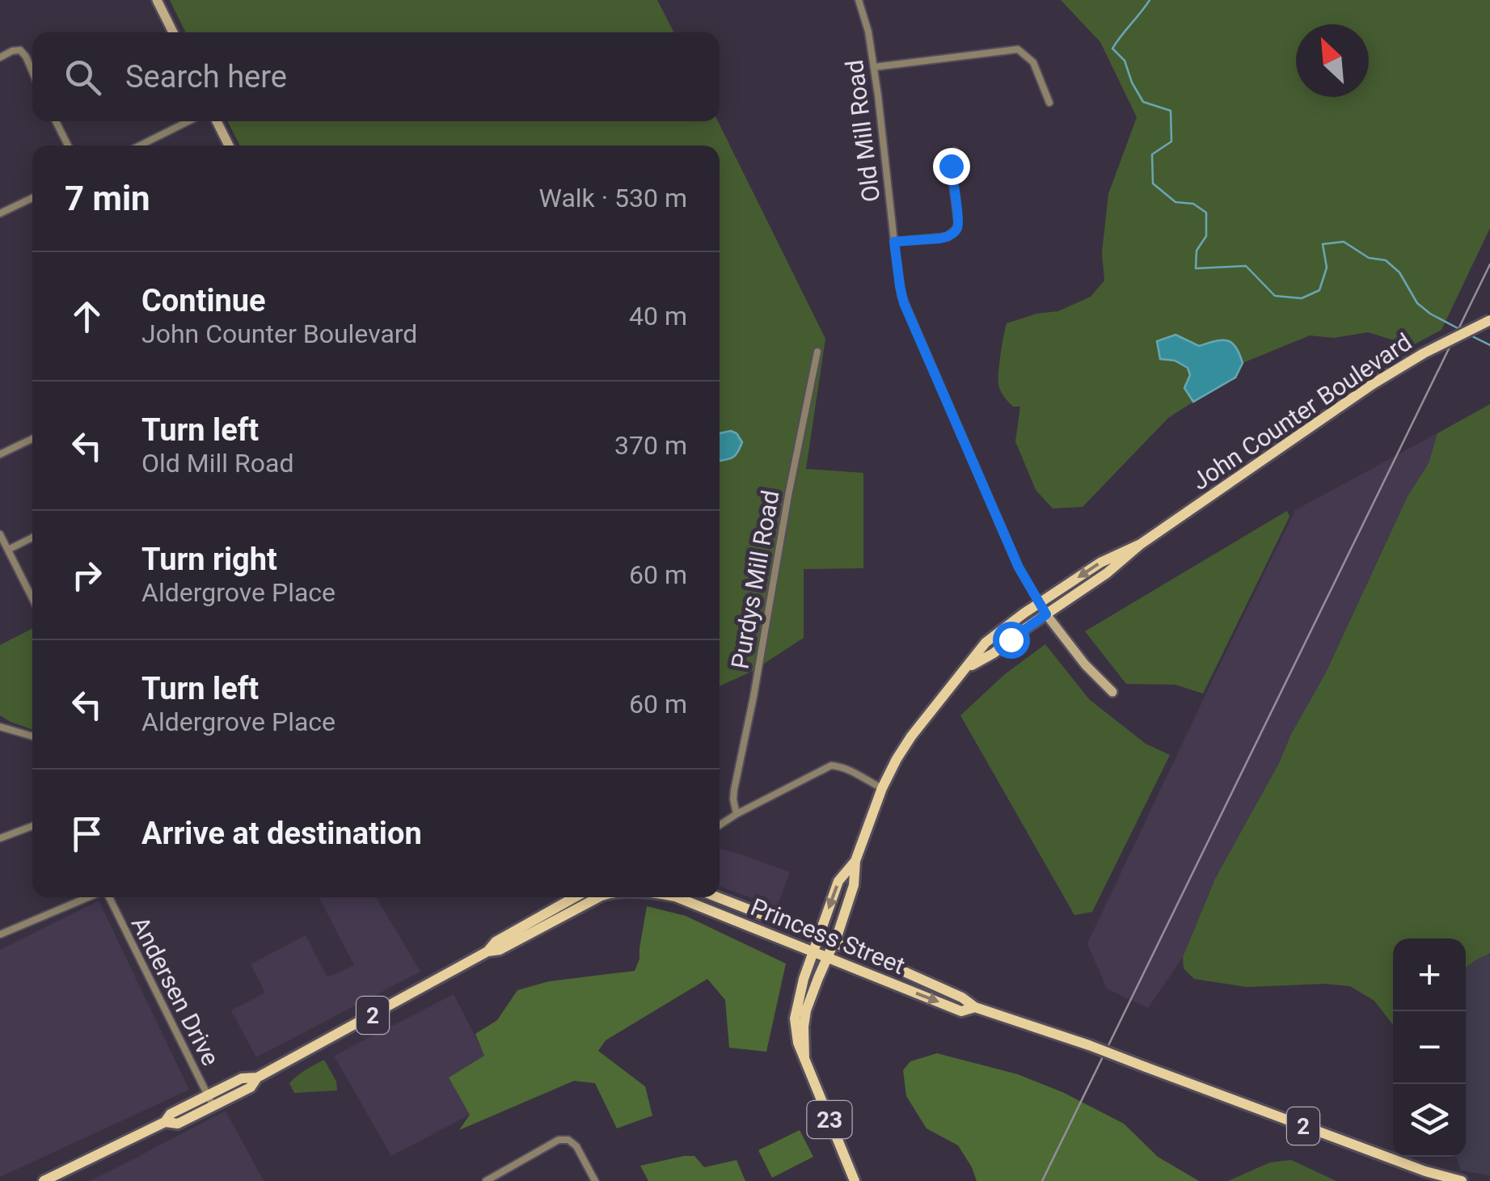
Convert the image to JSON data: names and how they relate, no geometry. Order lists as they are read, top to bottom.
{
  "streets": {
    "main road": [
      "John Counter Boulevard",
      "Princess Street",
      "2",
      "23"
    ],
    "street": ["Old Mill Road", "Purdys Mill Road", "Andersen Drive"]
  },
  "crossings": [
    ["Old Mill Road", "John Counter Boulevard"],
    ["John Counter Boulevard", "Princess Street"],
    ["John Counter Boulevard", "23"],
    ["Princess Street", "Andersen Drive"],
    ["Princess Street", "23"]
  ],
  "north": "top left",
  "page": {
    "search": "Search here",
    "heading": ["7 min", "Walk · 530 m"],
    "list": [
      ["Continue", "John Counter Boulevard", "40 m"],
      ["Turn left", "Old Mill Road", "370 m"],
      ["Turn right", "Aldergrove Place", "60 m"],
      ["Turn left", "Aldergrove Place", "60 m"],
      "Arrive at destination"
    ],
    "map_buttons": ["+", "−"]
  }
}
